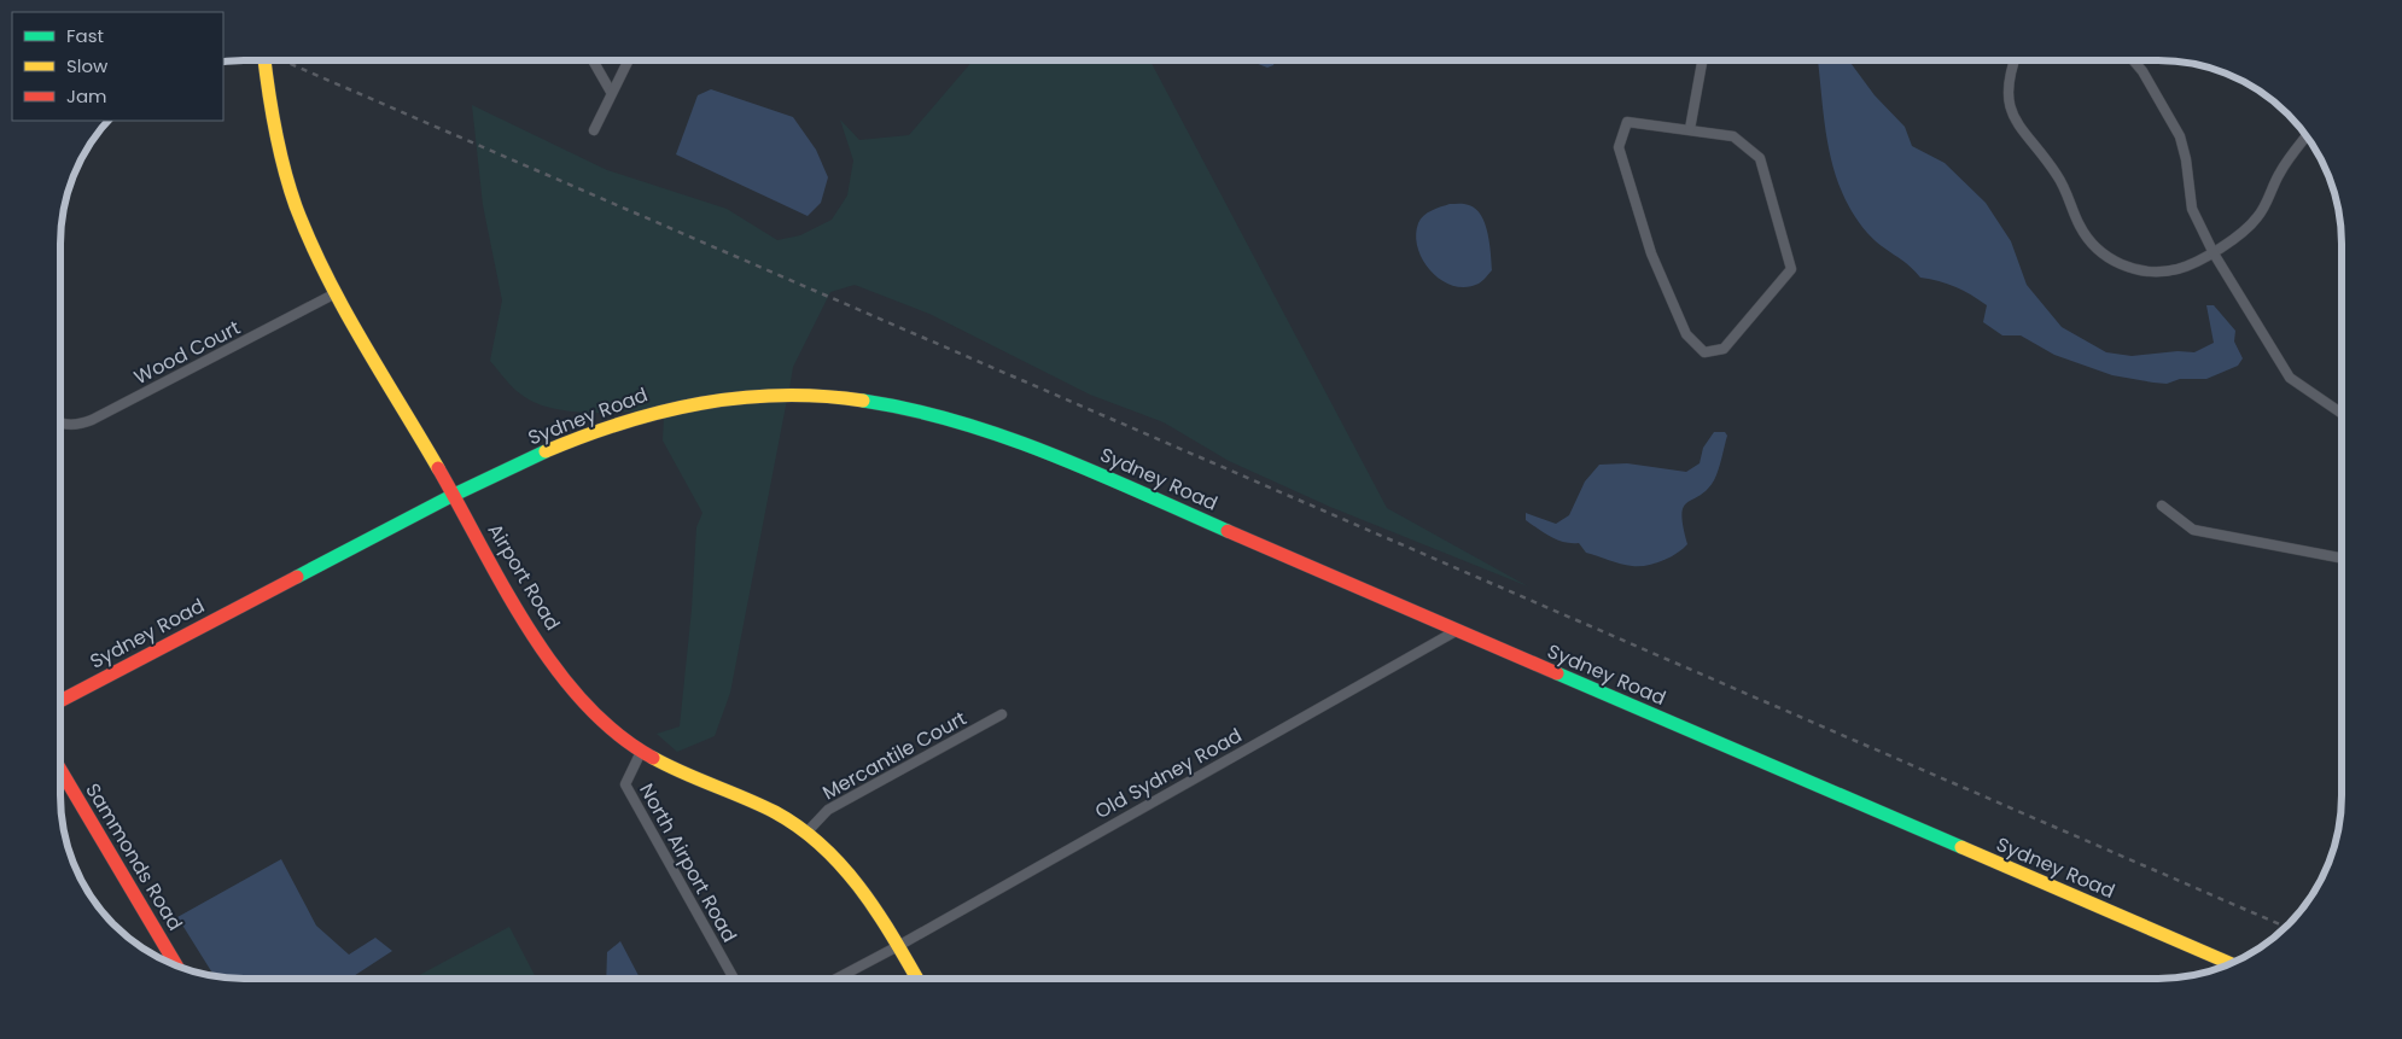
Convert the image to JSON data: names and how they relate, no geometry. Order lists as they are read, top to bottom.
{
  "streets": {
    "street": [
      "Wood Court",
      "Sydney Road",
      "Airport Road",
      "Mercantile Court",
      "Old Sydney Road",
      "Sammonds Road",
      "North Airport Road"
    ]
  },
  "crossings": [
    ["Wood Court", "Airport Road"],
    ["Sydney Road", "Airport Road"],
    ["Sydney Road", "Old Sydney Road"],
    ["Airport Road", "Mercantile Court"],
    ["Airport Road", "Old Sydney Road"],
    ["Airport Road", "North Airport Road"]
  ],
  "legend": ["Fast", "Slow", "Jam"]
}
